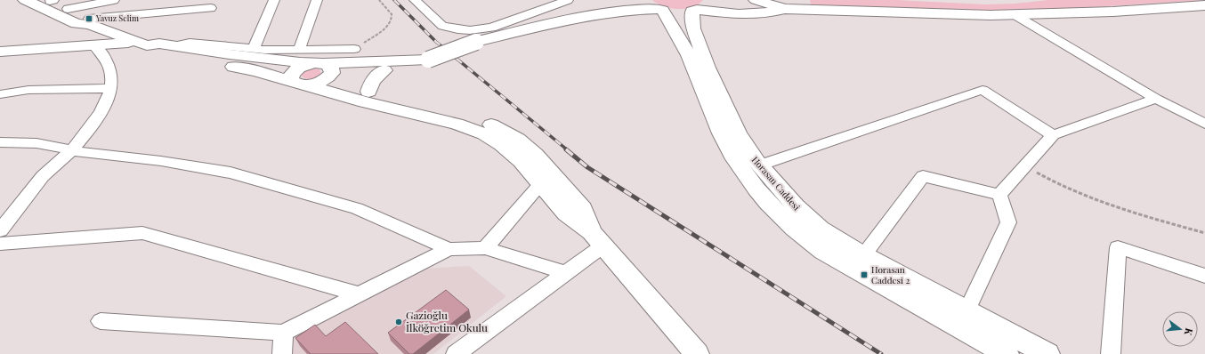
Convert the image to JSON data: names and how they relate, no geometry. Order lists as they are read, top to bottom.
{
  "streets": {
    "street": ["Horasan Caddesi"]
  },
  "places": {
    "transit": ["Yavuz Selim", "Horasan Caddesi 2"],
    "other": ["Gazioğlu İlköğretim Okulu"]
  },
  "north": "right"
}
